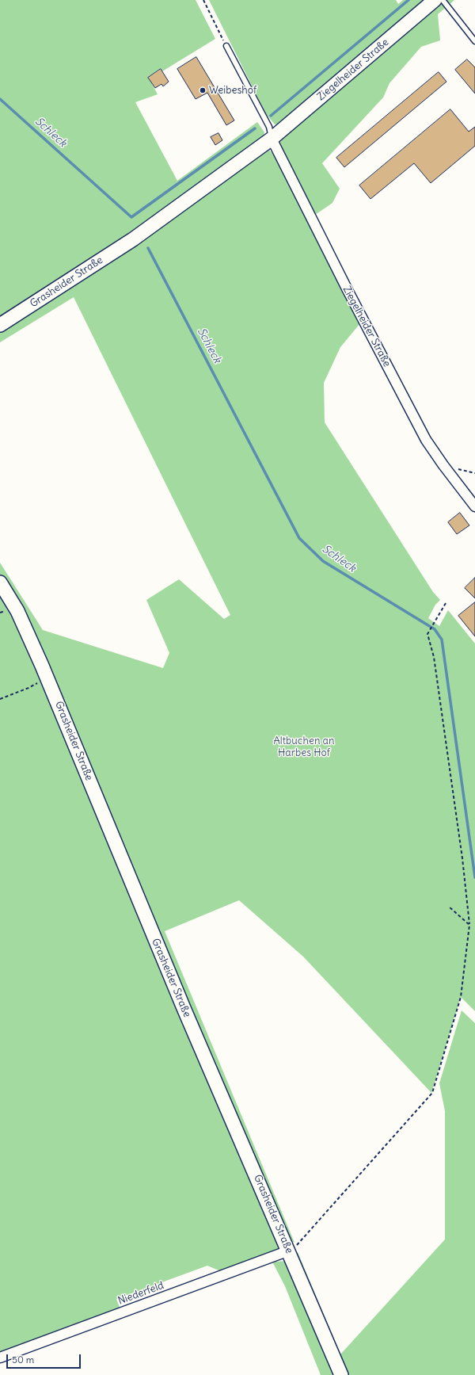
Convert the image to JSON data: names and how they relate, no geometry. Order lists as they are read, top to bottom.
{
  "streets": {
    "street": ["Ziegelheider Straße", "Grasheider Straße", "Niederfeld"]
  },
  "crossings": [
    ["Ziegelheider Straße", "Grasheider Straße"],
    ["Grasheider Straße", "Niederfeld"]
  ],
  "water": ["Schleck"],
  "parks": ["Altbuchen an Harbes Hof"],
  "places": ["Weibeshof"],
  "scale_bar": "50 m"
}
